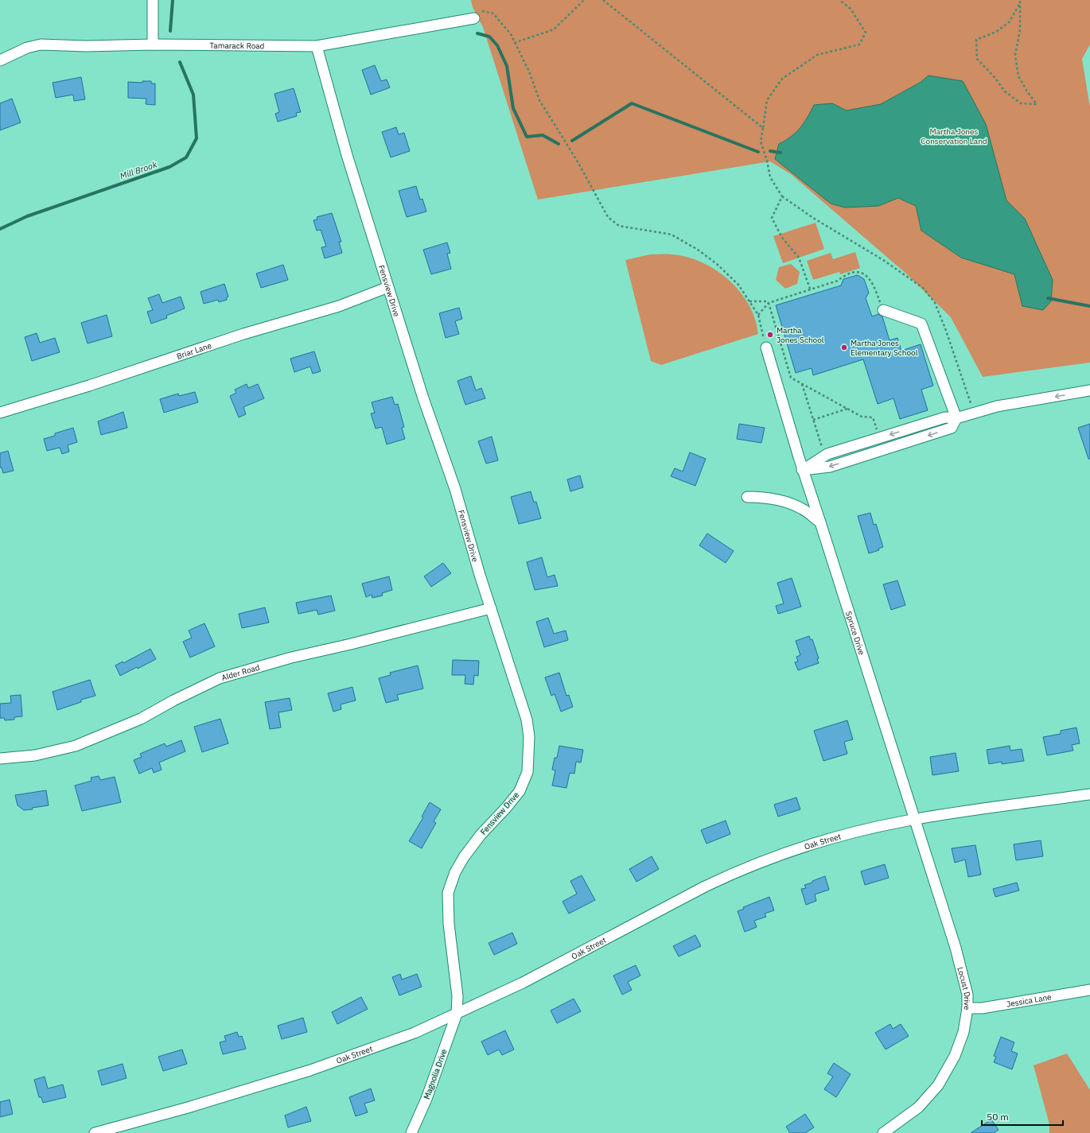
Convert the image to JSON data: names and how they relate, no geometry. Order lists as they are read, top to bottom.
{
  "streets": {
    "street": [
      "Tamarack Road",
      "Fensview Drive",
      "Briar Lane",
      "Spruce Drive",
      "Alder Road",
      "Oak Street",
      "Locust Drive",
      "Jessica Lane",
      "Magnolia Drive"
    ]
  },
  "crossings": [
    ["Tamarack Road", "Fensview Drive"],
    ["Fensview Drive", "Briar Lane"],
    ["Fensview Drive", "Alder Road"],
    ["Fensview Drive", "Oak Street"],
    ["Fensview Drive", "Magnolia Drive"],
    ["Spruce Drive", "Oak Street"],
    ["Spruce Drive", "Locust Drive"],
    ["Oak Street", "Locust Drive"],
    ["Oak Street", "Magnolia Drive"],
    ["Locust Drive", "Jessica Lane"]
  ],
  "water": ["Mill Brook"],
  "parks": ["Martha Jones Conservation Land"],
  "places": ["Martha Jones School", "Martha Jones Elementary School"],
  "scale_bar": "50 m"
}
